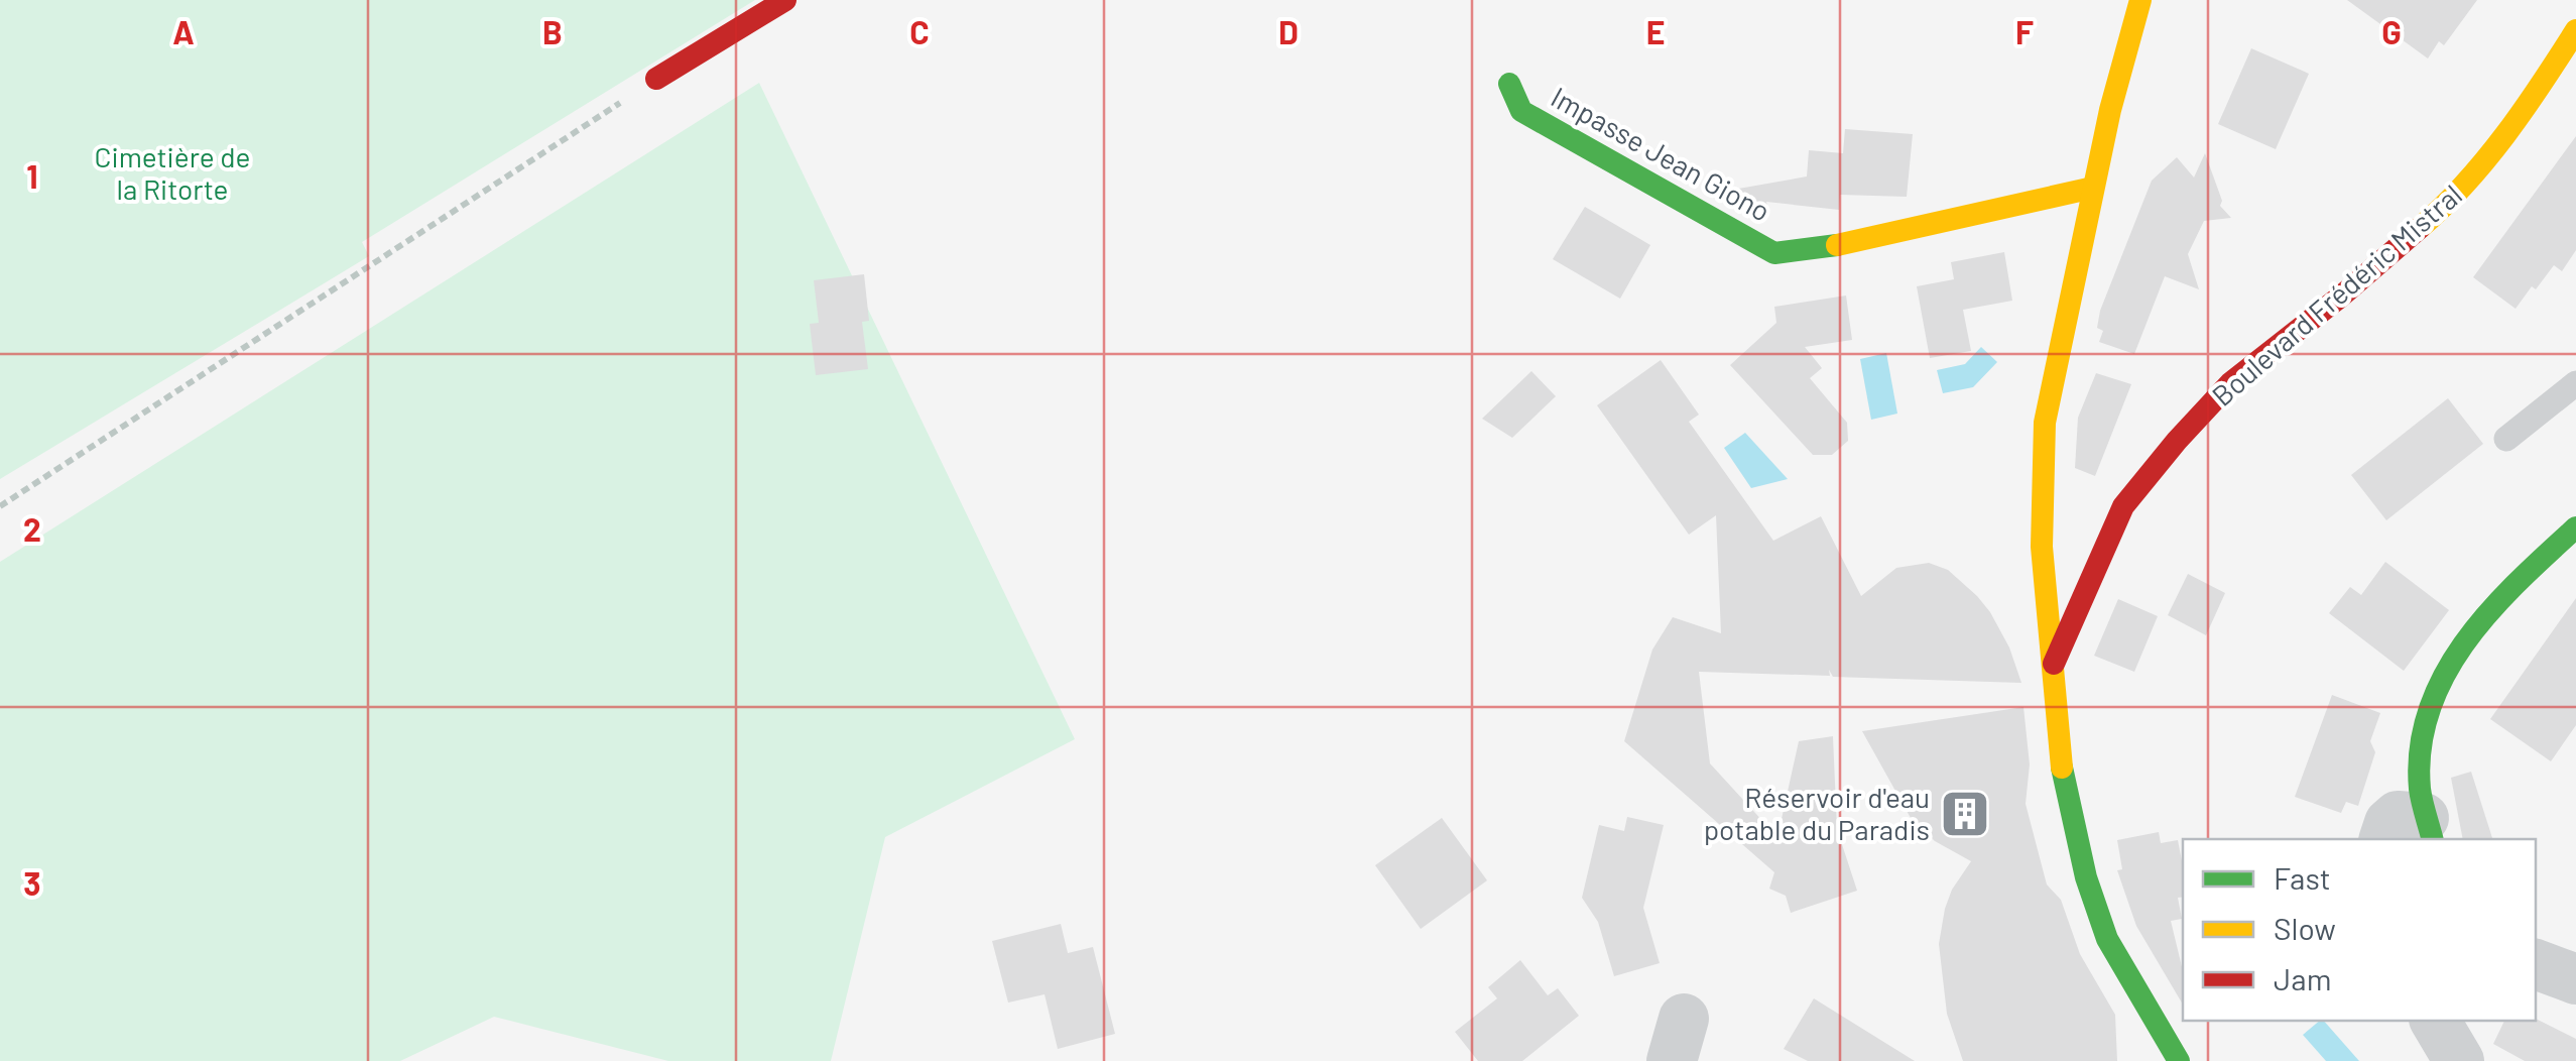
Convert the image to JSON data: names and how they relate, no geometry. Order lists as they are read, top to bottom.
{
  "streets": {
    "street": ["Impasse Jean Giono", "Boulevard Frédéric Mistral"]
  },
  "parks": ["Cimetière de la Ritorte"],
  "places": {
    "building": ["Réservoir d'eau potable du Paradis"]
  },
  "legend": ["Fast", "Slow", "Jam"],
  "grid": {
    "columns": [
      "A",
      "B",
      "C",
      "D",
      "E",
      "F",
      "G"
    ],
    "rows": ["1", "2", "3"]
  }
}
